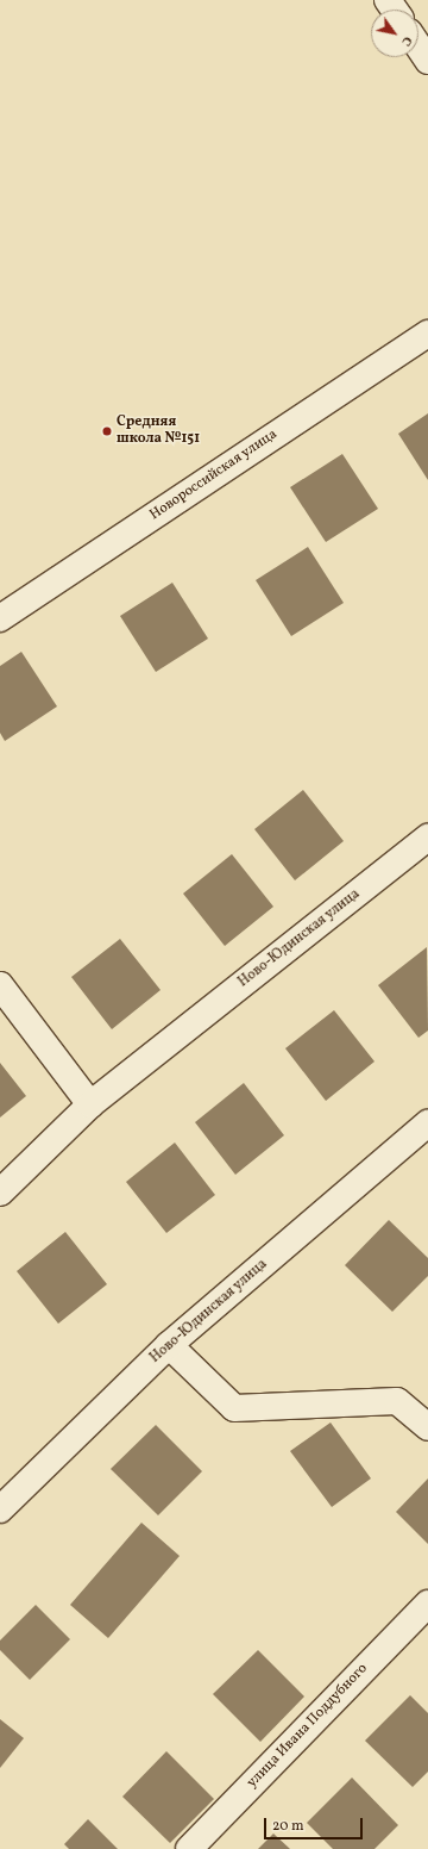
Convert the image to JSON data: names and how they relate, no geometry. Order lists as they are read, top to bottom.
{
  "streets": {
    "street": ["Новороссийская улица", "Ново-Юдинская улица", "улица Ивана Поддубного"]
  },
  "places": ["Средняя школа №151"],
  "scale_bar": "20 m",
  "north": "bottom right"
}
